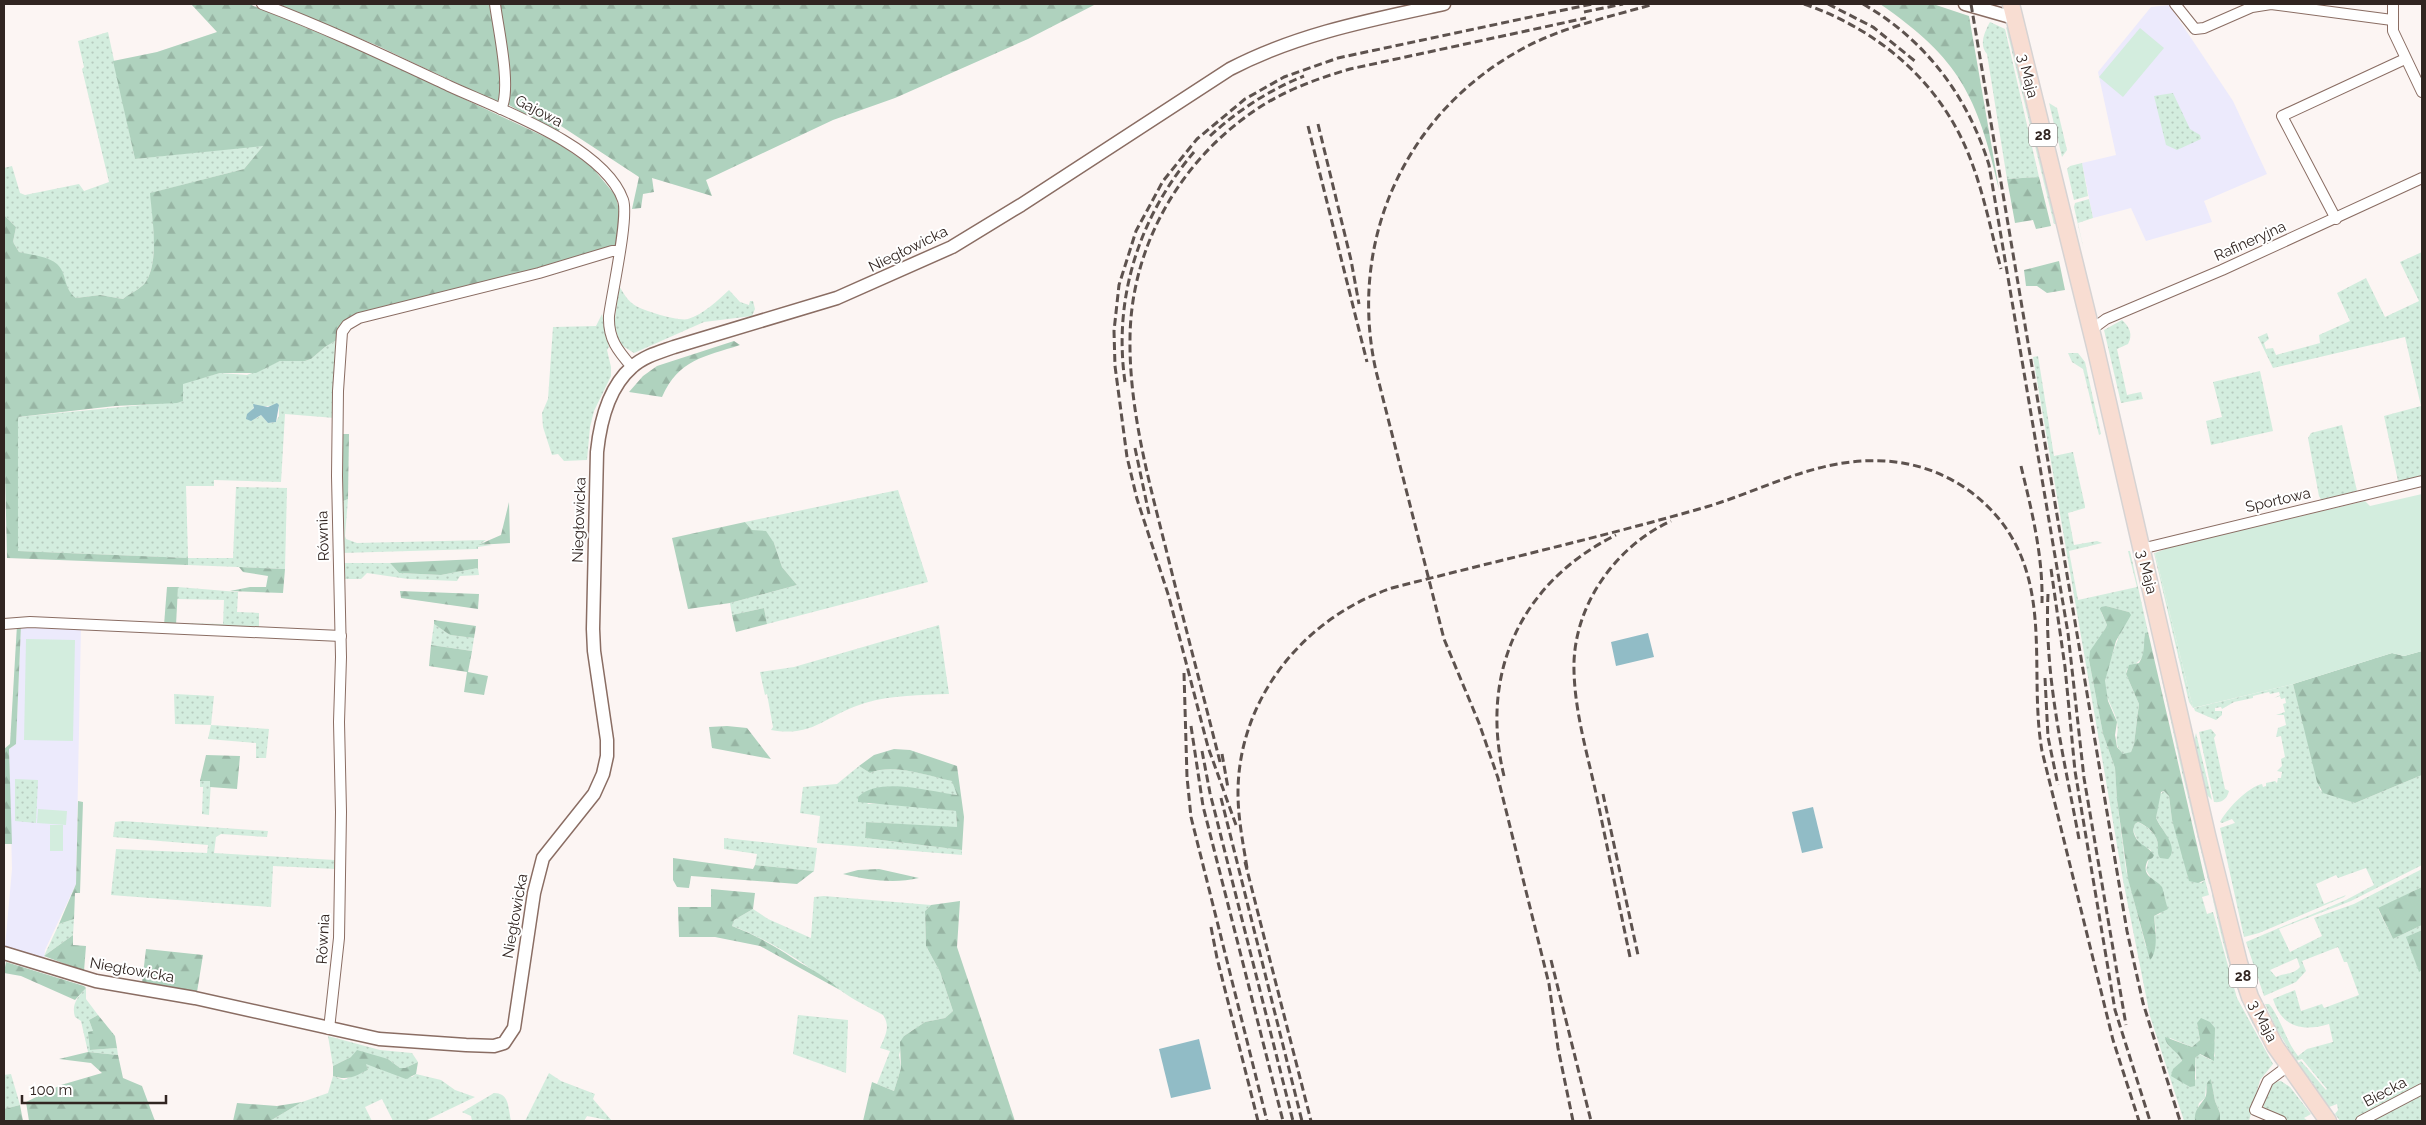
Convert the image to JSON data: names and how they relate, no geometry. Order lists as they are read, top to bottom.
{
  "streets": {
    "main road": ["3 Maja", "28"],
    "street": [
      "Gajowa",
      "Rafineryjna",
      "Niegłowicka",
      "Sportowa",
      "Równia",
      "Biecka"
    ]
  },
  "crossings": [
    ["3 Maja", "Rafineryjna"],
    ["3 Maja", "Sportowa"],
    ["Gajowa", "Niegłowicka"],
    ["Gajowa", "Równia"],
    ["Niegłowicka", "Równia"]
  ],
  "scale_bar": "100 m"
}
